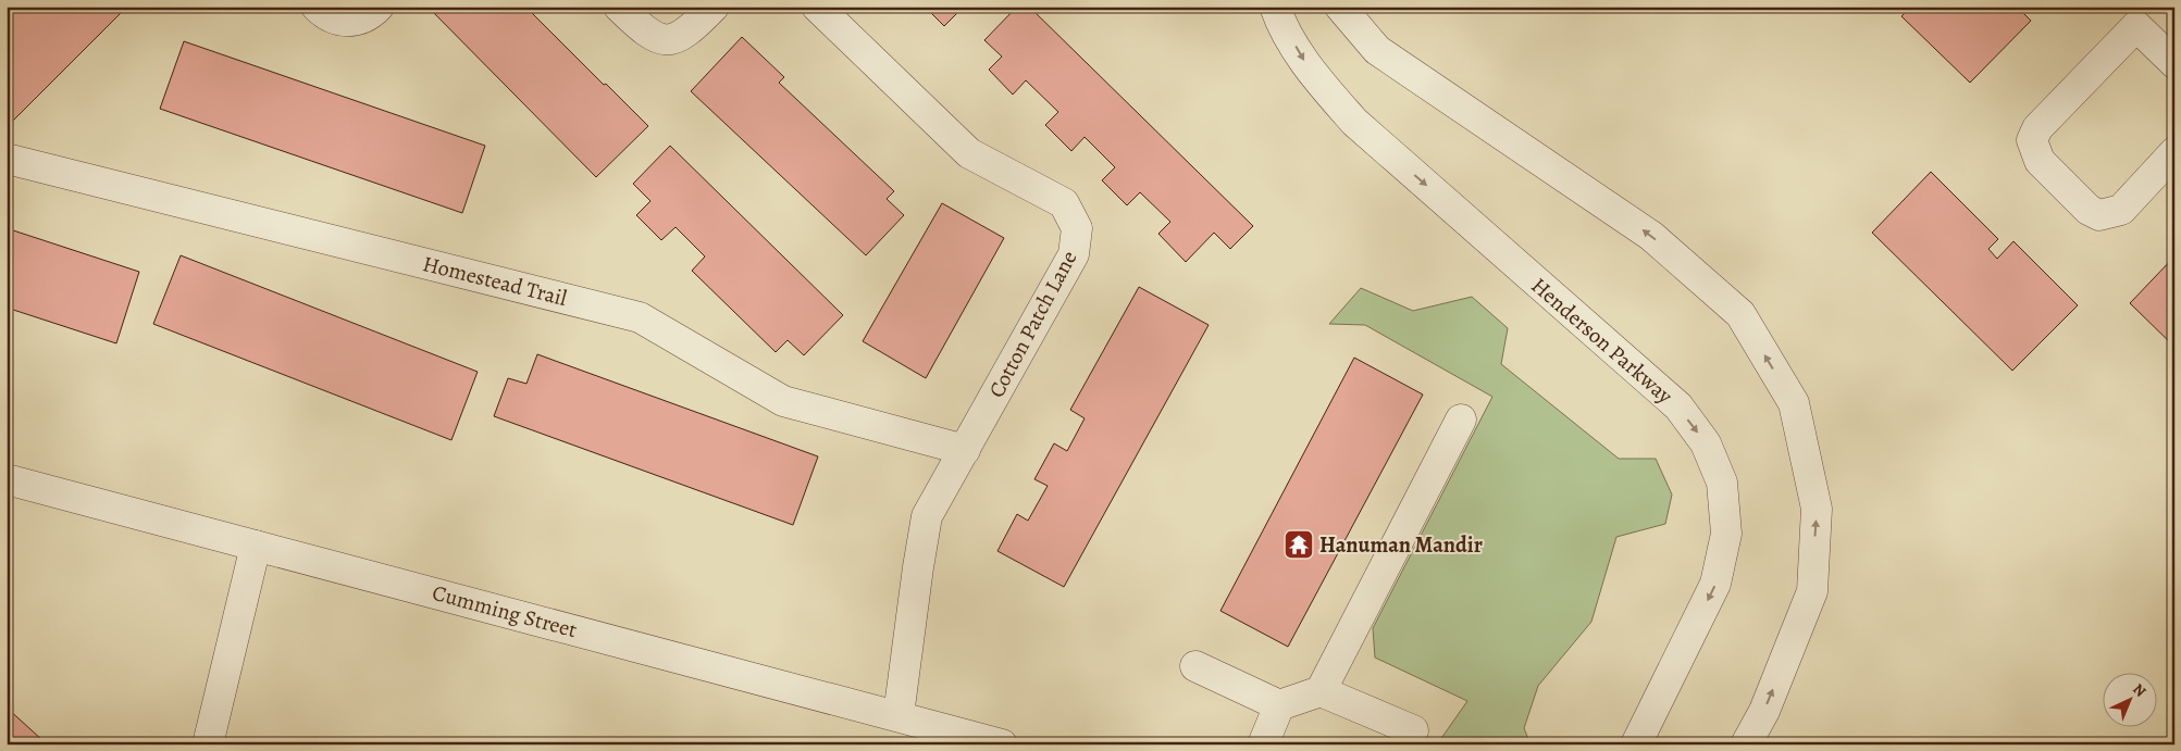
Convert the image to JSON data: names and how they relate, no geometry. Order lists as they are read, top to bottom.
{
  "streets": {
    "street": [
      "Homestead Trail",
      "Cotton Patch Lane",
      "Henderson Parkway",
      "Cumming Street"
    ]
  },
  "crossings": [
    ["Homestead Trail", "Cotton Patch Lane"],
    ["Cotton Patch Lane", "Cumming Street"]
  ],
  "one_way": ["Henderson Parkway"],
  "places": {
    "temple": ["Hanuman Mandir"]
  },
  "north": "top right"
}
